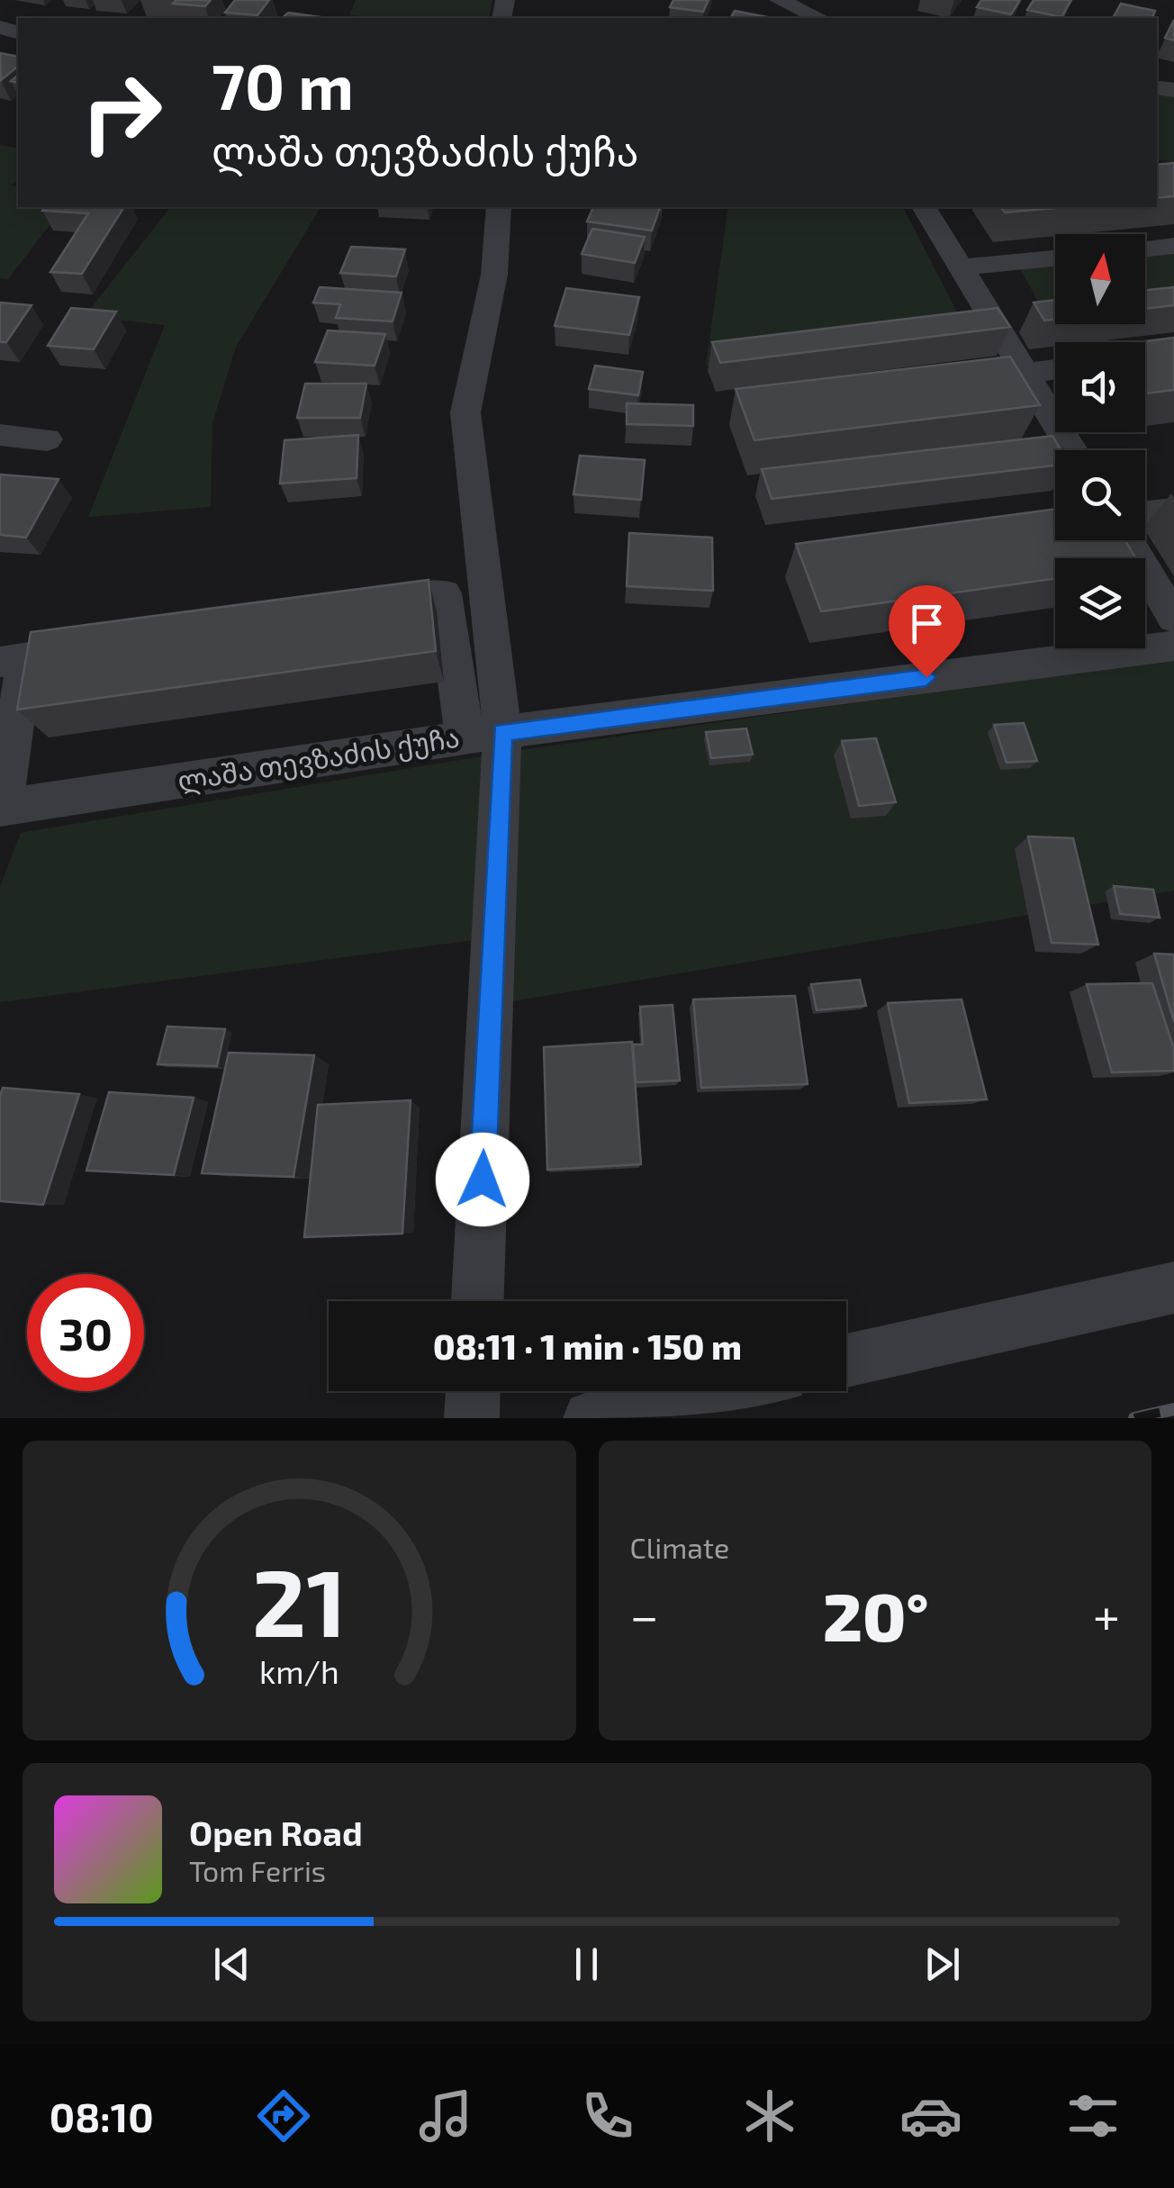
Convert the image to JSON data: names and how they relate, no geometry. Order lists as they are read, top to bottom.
{
  "streets": {
    "street": ["ლაშა თევზაძის ქუჩა"]
  },
  "north": "top",
  "page": {
    "turn": ["70 m", "ლაშა თევზაძის ქუჩა"],
    "limit": "30",
    "trip": "08:11 · 1 min · 150 m",
    "tile": "Climate",
    "heat": ["−", "20°", "+"],
    "song": ["Open Road", "Tom Ferris"],
    "tabs": "08:10",
    "gauge": ["21", "km/h"]
  }
}
